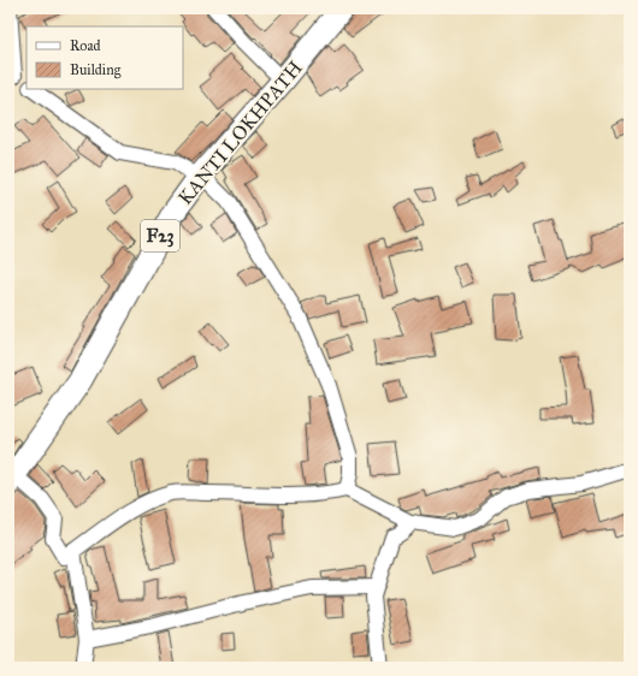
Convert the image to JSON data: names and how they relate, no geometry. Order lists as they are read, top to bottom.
{
  "streets": {
    "main road": ["KANTI LOKHPATH", "F23"]
  },
  "legend": ["Road", "Building"]
}
